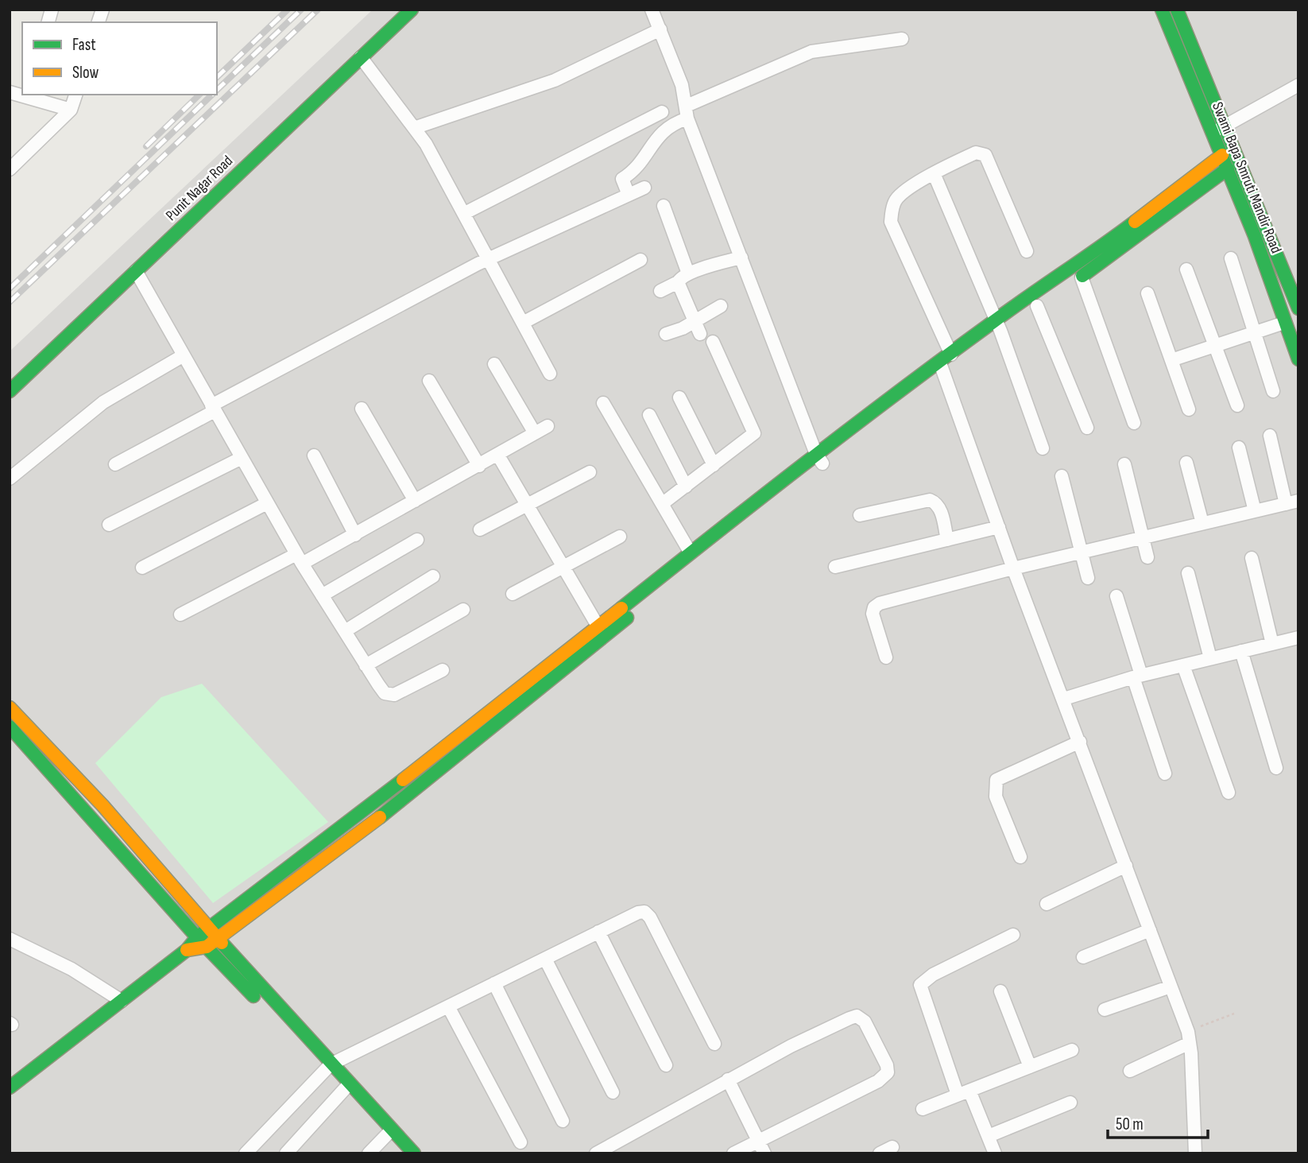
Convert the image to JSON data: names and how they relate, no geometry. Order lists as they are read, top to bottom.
{
  "streets": {
    "street": ["Swami Bapa Smruti Mandir Road", "Punit Nagar Road"]
  },
  "legend": ["Fast", "Slow"],
  "scale_bar": "50 m"
}
